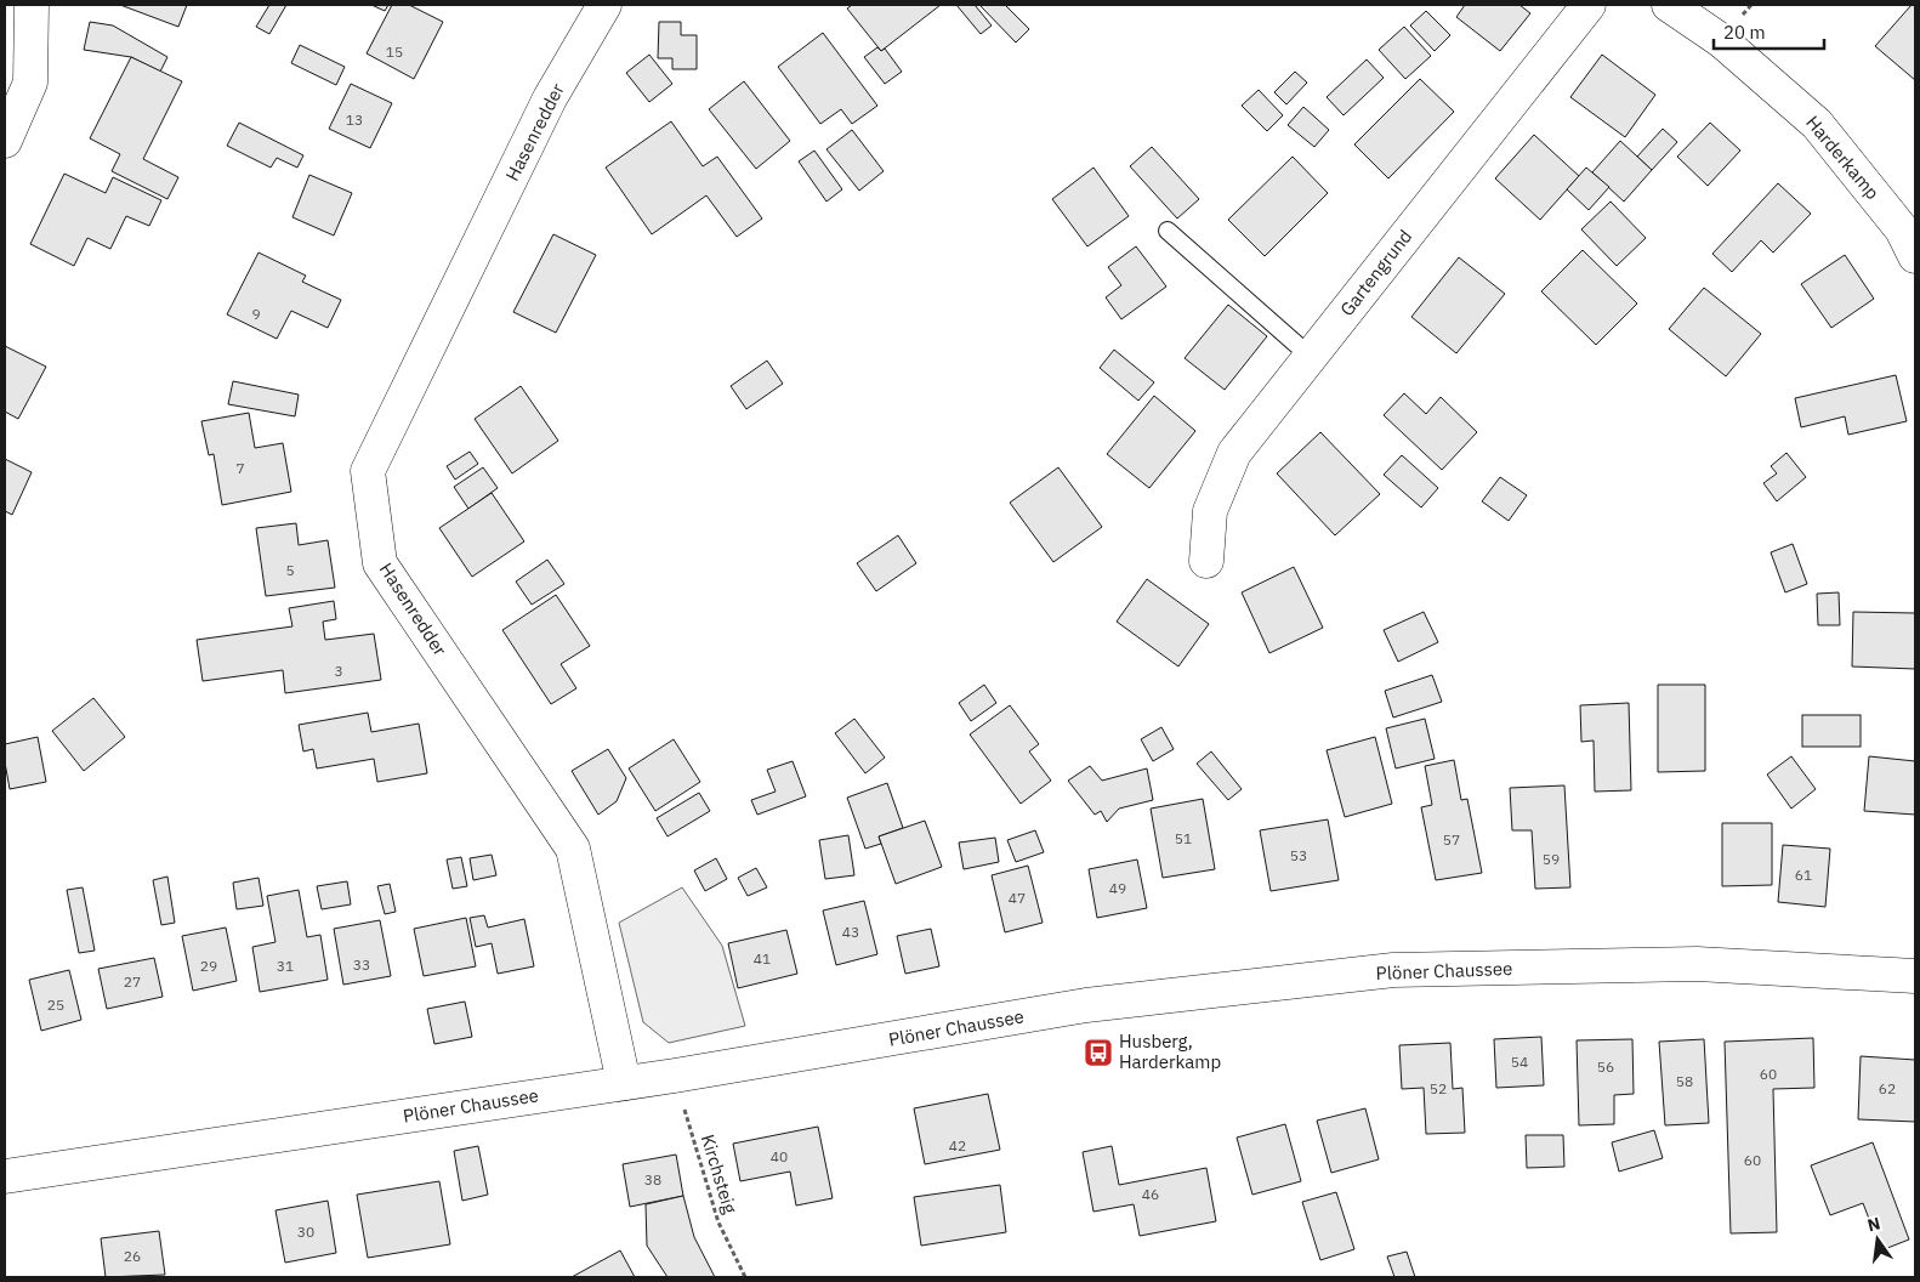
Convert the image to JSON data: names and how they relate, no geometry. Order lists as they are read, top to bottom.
{
  "streets": {
    "street": [
      "Hasenredder",
      "Harderkamp",
      "Gartengrund",
      "Plöner Chaussee"
    ],
    "path": ["Kirchsteig"]
  },
  "crossings": [
    ["Hasenredder", "Plöner Chaussee"],
    ["Plöner Chaussee", "Kirchsteig"]
  ],
  "places": {
    "bus stop": ["Husberg, Harderkamp"]
  },
  "house_numbers": [
    "15",
    "13",
    "9",
    "7",
    "5",
    "3",
    "51",
    "57",
    "53",
    "59",
    "61",
    "49",
    "47",
    "43",
    "41",
    "33",
    "29",
    "31",
    "27",
    "25",
    "54",
    "56",
    "60",
    "58",
    "52",
    "62",
    "42",
    "40",
    "60",
    "38",
    "46",
    "30",
    "26"
  ],
  "scale_bar": "20 m",
  "north": "top"
}
